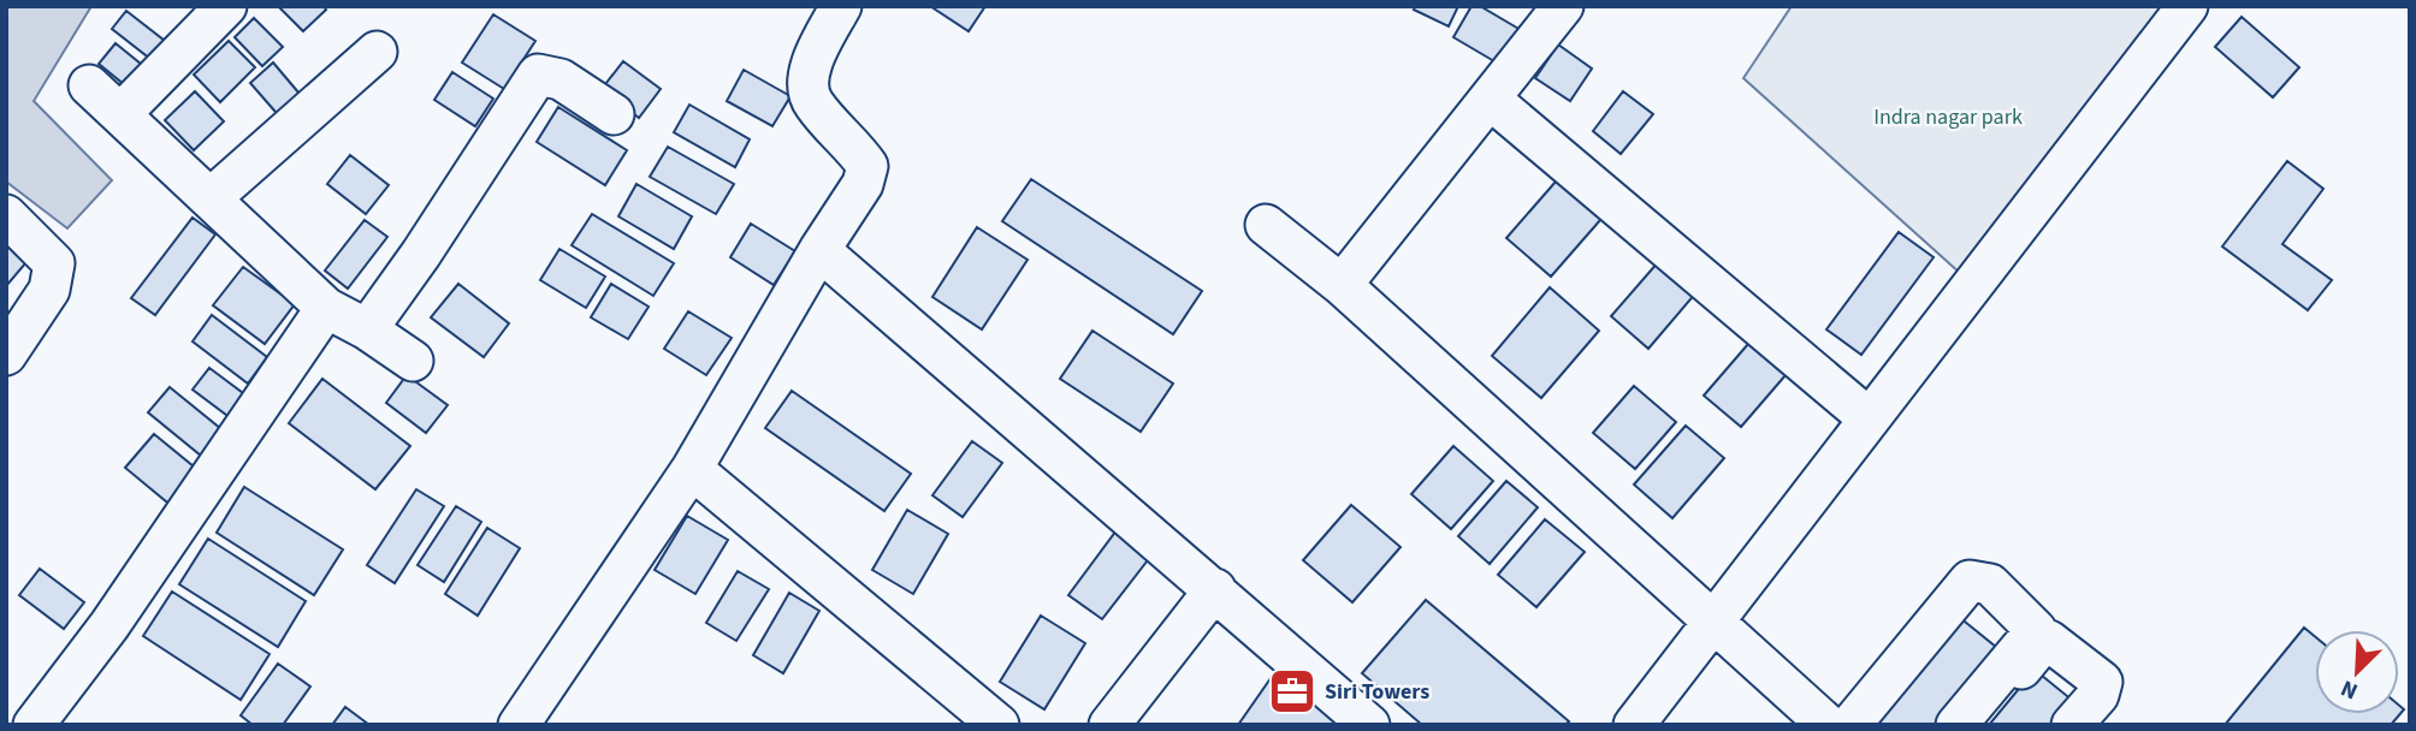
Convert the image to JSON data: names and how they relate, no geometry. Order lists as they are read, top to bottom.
{
  "parks": ["Indra nagar park"],
  "places": {
    "office": ["Siri Towers"]
  },
  "north": "bottom left"
}
